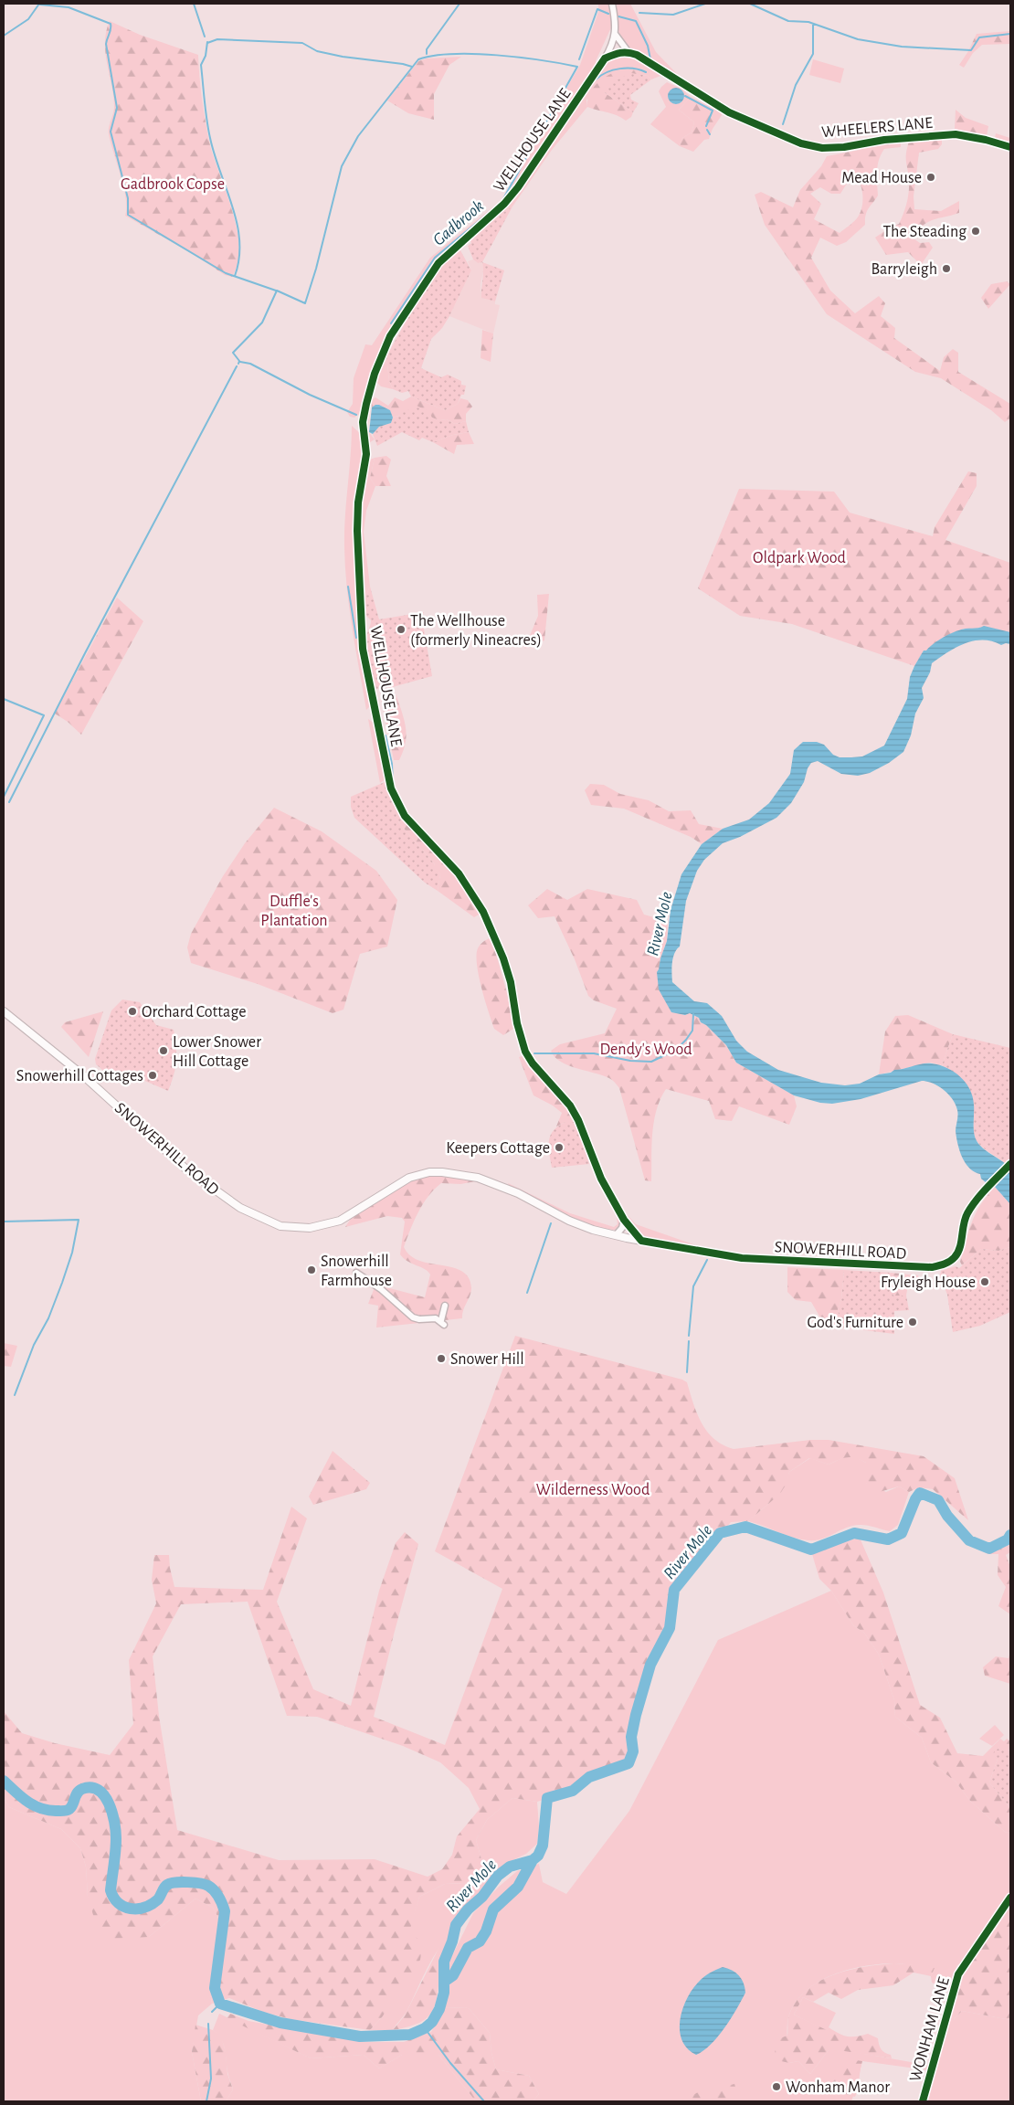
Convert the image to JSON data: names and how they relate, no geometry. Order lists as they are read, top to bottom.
{
  "streets": {
    "street": [
      "WHEELERS LANE",
      "WELLHOUSE LANE",
      "SNOWERHILL ROAD",
      "WONHAM LANE"
    ]
  },
  "crossings": [
    ["WHEELERS LANE", "WELLHOUSE LANE"],
    ["WELLHOUSE LANE", "SNOWERHILL ROAD"]
  ],
  "water": ["Gadbrook", "River Mole"],
  "parks": [
    "Gadbrook Copse",
    "Oldpark Wood",
    "Duffle's Plantation",
    "Dendy's Wood",
    "Wilderness Wood"
  ],
  "places": [
    "Mead House",
    "The Steading",
    "Barryleigh",
    "The Wellhouse (formerly Nineacres)",
    "Orchard Cottage",
    "Lower Snower Hill Cottage",
    "Snowerhill Cottages",
    "Keepers Cottage",
    "Snowerhill Farmhouse",
    "Fryleigh House",
    "God's Furniture",
    "Snower Hill",
    "Wonham Manor"
  ]
}
